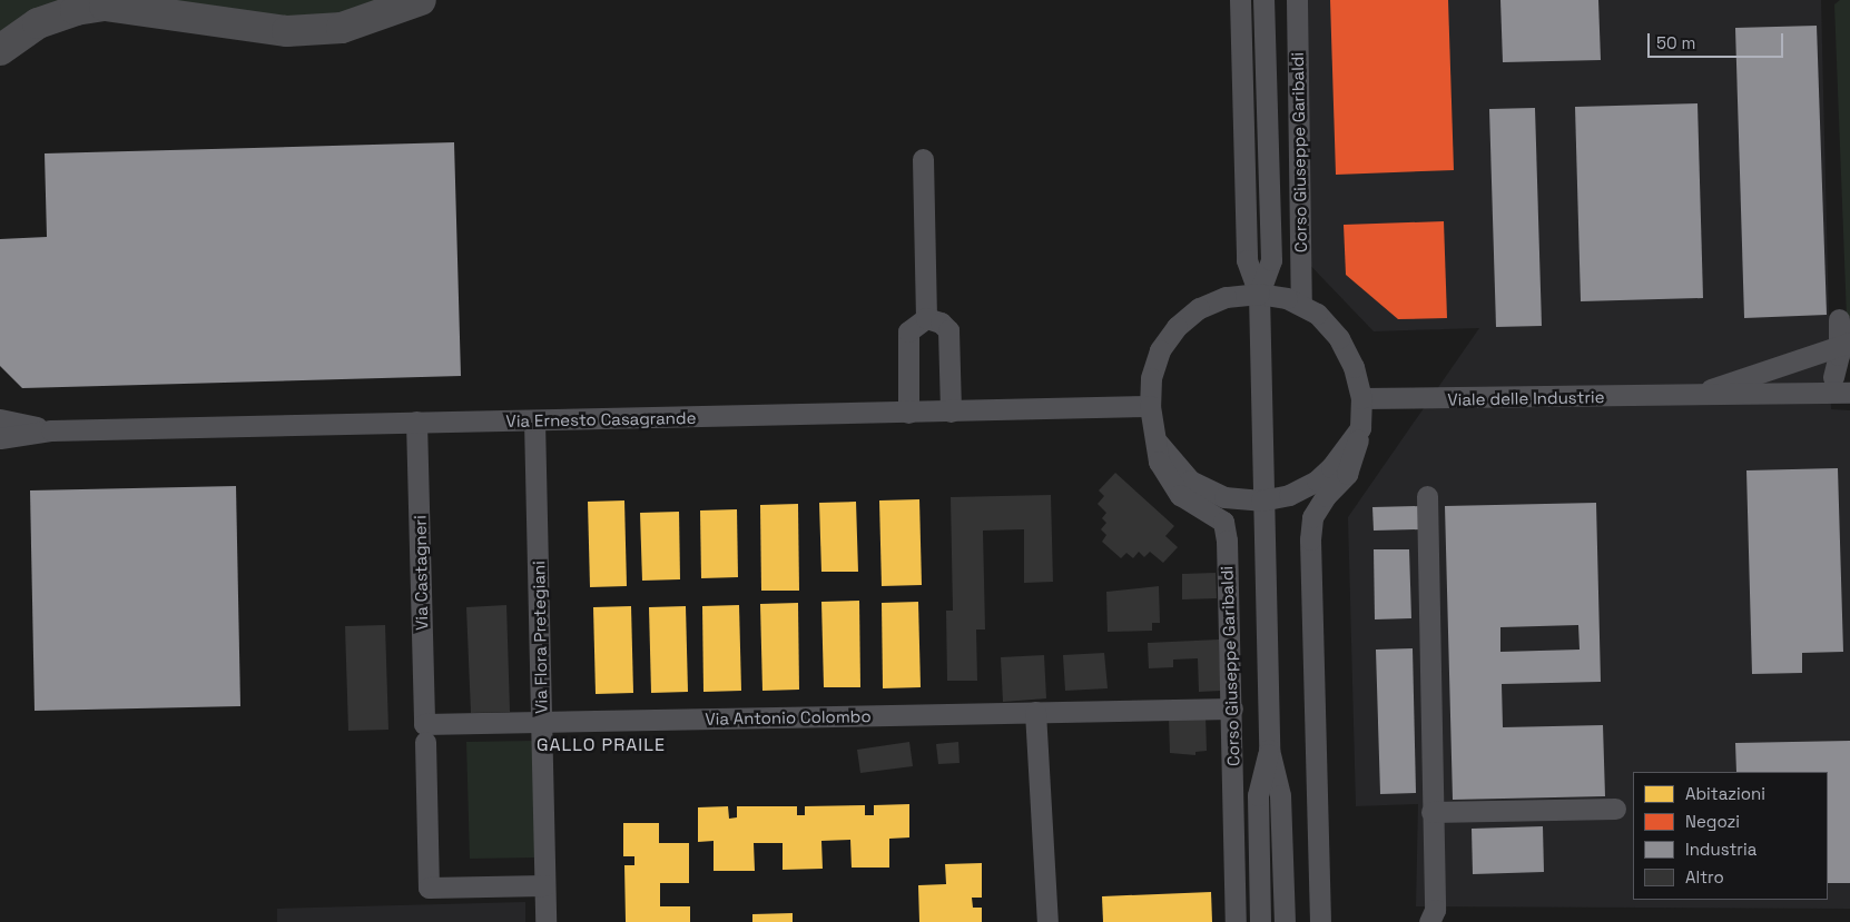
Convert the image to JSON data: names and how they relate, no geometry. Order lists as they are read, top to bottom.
{
  "streets": {
    "street": [
      "Corso Giuseppe Garibaldi",
      "Viale delle Industrie",
      "Via Ernesto Casagrande",
      "Via Castagneri",
      "Via Flora Pretegiani",
      "Via Antonio Colombo"
    ]
  },
  "crossings": [
    ["Corso Giuseppe Garibaldi", "Viale delle Industrie"],
    ["Corso Giuseppe Garibaldi", "Via Ernesto Casagrande"],
    ["Corso Giuseppe Garibaldi", "Via Antonio Colombo"],
    ["Via Ernesto Casagrande", "Via Castagneri"],
    ["Via Ernesto Casagrande", "Via Flora Pretegiani"],
    ["Via Castagneri", "Via Flora Pretegiani"],
    ["Via Castagneri", "Via Antonio Colombo"],
    ["Via Flora Pretegiani", "Via Antonio Colombo"]
  ],
  "districts": ["GALLO PRAILE"],
  "legend": [
    "Abitazioni",
    "Negozi",
    "Industria",
    "Altro"
  ],
  "scale_bar": "50 m"
}
